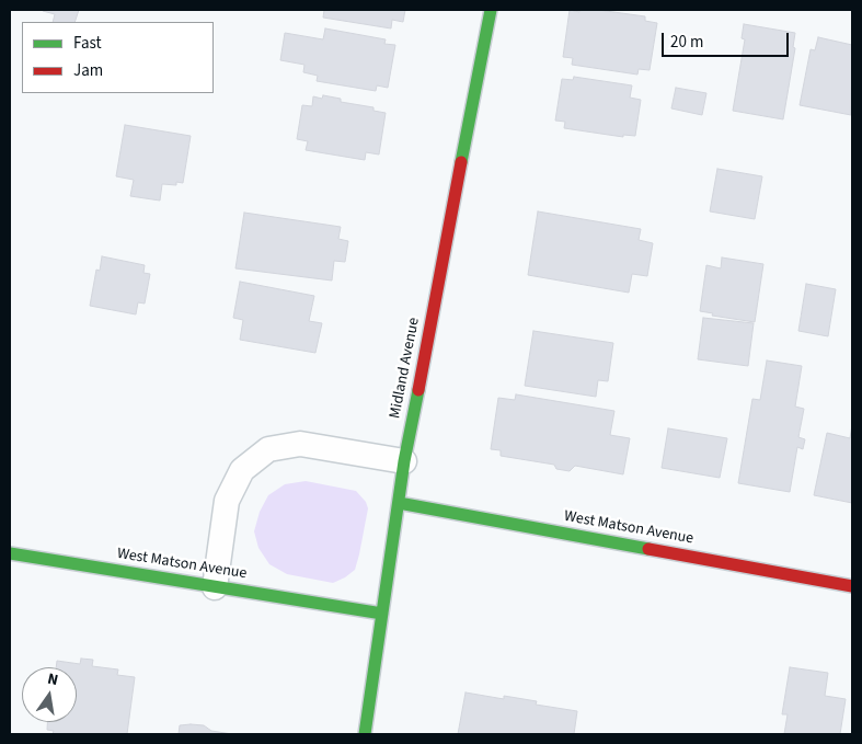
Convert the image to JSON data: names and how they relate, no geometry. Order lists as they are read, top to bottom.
{
  "streets": {
    "street": ["Midland Avenue", "West Matson Avenue"]
  },
  "crossings": [
    ["Midland Avenue", "West Matson Avenue"]
  ],
  "legend": ["Fast", "Jam"],
  "scale_bar": "20 m",
  "north": "top"
}
